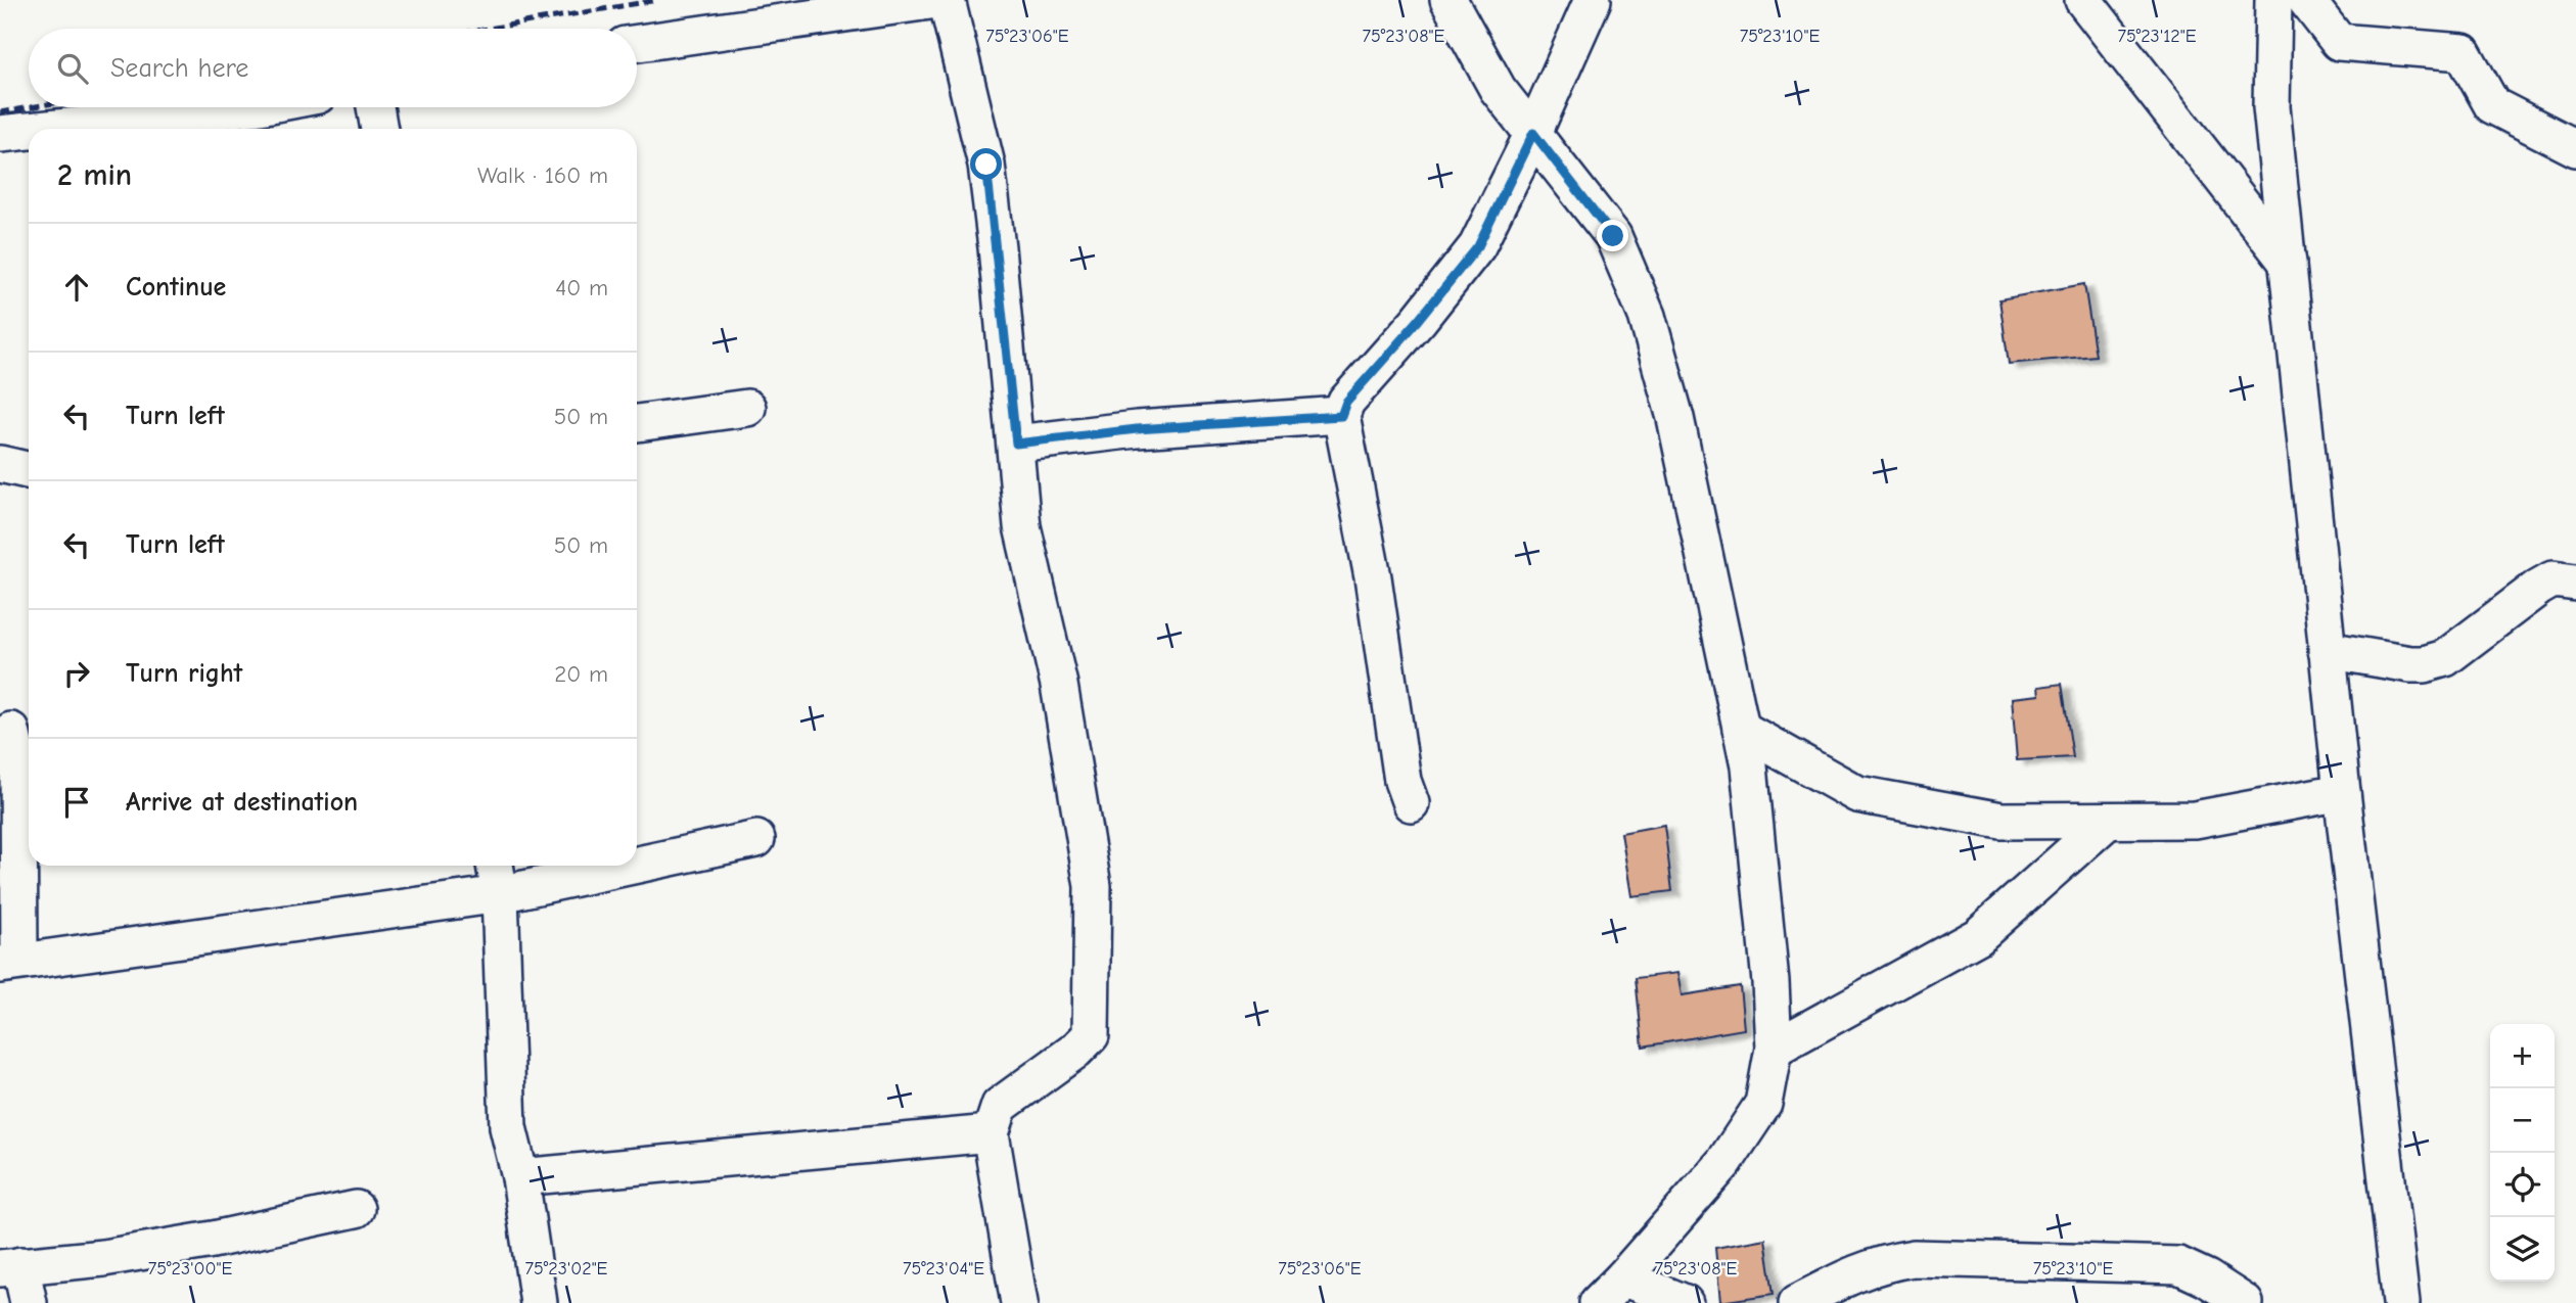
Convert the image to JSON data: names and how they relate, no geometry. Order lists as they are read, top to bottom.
{
  "page": {
    "search": "Search here",
    "heading": ["2 min", "Walk · 160 m"],
    "list": [
      ["Continue", "40 m"],
      ["Turn left", "50 m"],
      ["Turn left", "50 m"],
      ["Turn right", "20 m"],
      "Arrive at destination"
    ],
    "map_buttons": ["+", "−"]
  },
  "coordinates": [
    "75°23'06\"E",
    "75°23'08\"E",
    "75°23'10\"E",
    "75°23'12\"E",
    "75°23'00\"E",
    "75°23'02\"E",
    "75°23'04\"E"
  ]
}
